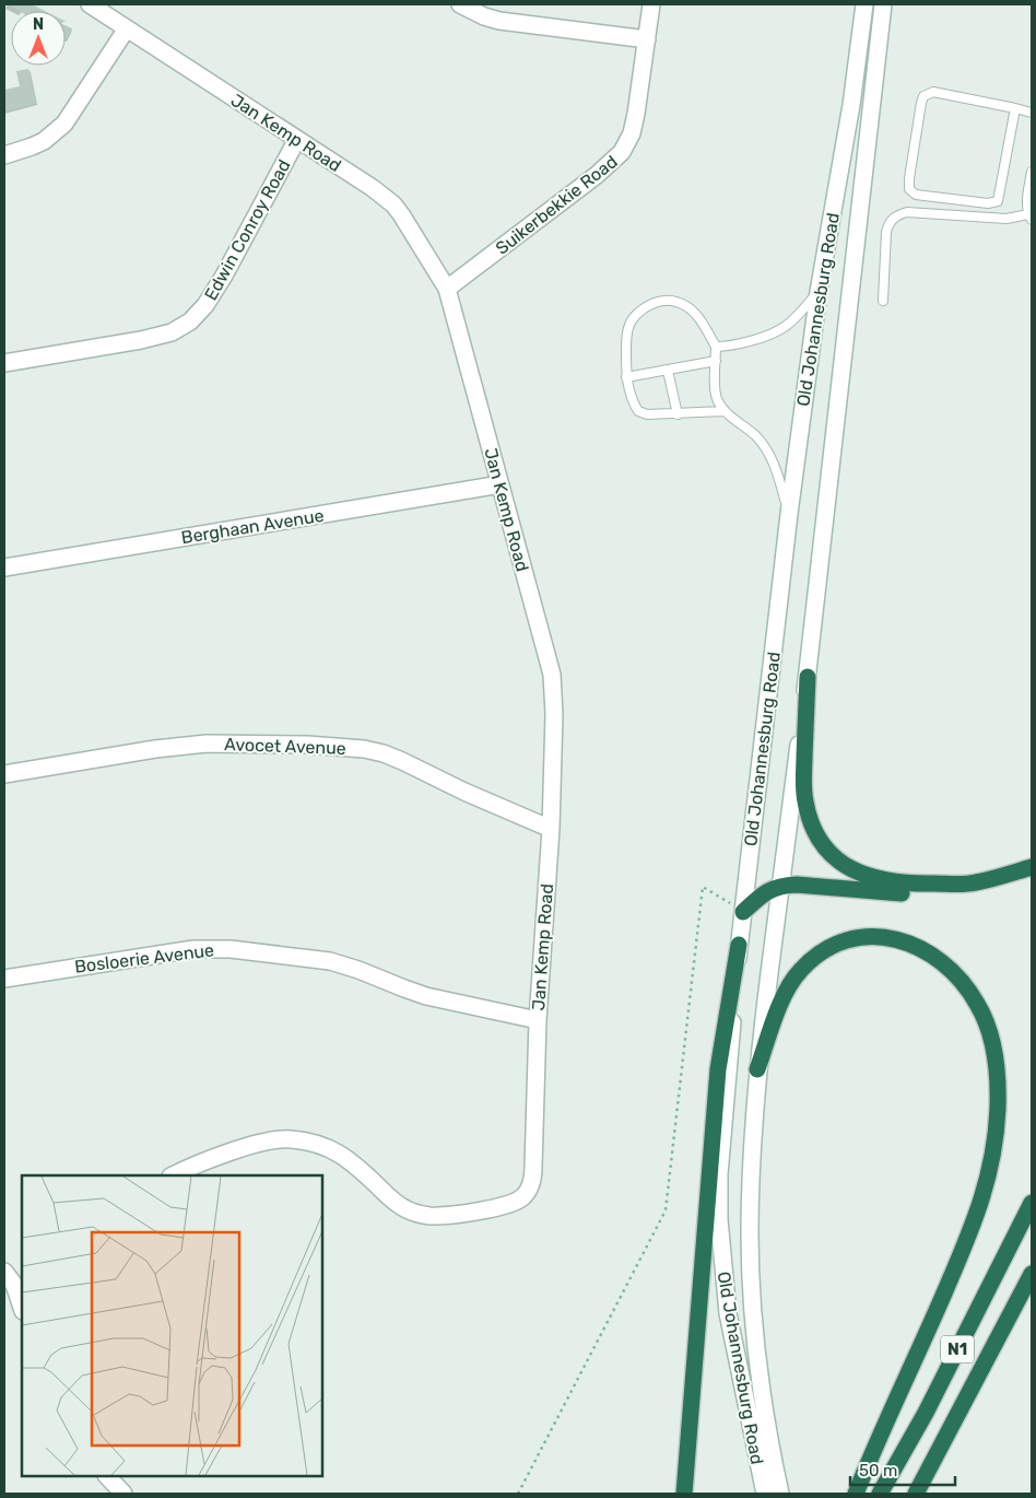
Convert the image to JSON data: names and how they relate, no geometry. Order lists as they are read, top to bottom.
{
  "streets": {
    "highway": ["N1"],
    "street": [
      "Jan Kemp Road",
      "Suikerbekkie Road",
      "Edwin Conroy Road",
      "Old Johannesburg Road",
      "Berghaan Avenue",
      "Avocet Avenue",
      "Bosloerie Avenue"
    ]
  },
  "crossings": [
    ["Jan Kemp Road", "Suikerbekkie Road"],
    ["Jan Kemp Road", "Edwin Conroy Road"],
    ["Jan Kemp Road", "Berghaan Avenue"],
    ["Jan Kemp Road", "Avocet Avenue"],
    ["Jan Kemp Road", "Bosloerie Avenue"]
  ],
  "scale_bar": "50 m",
  "north": "top"
}
